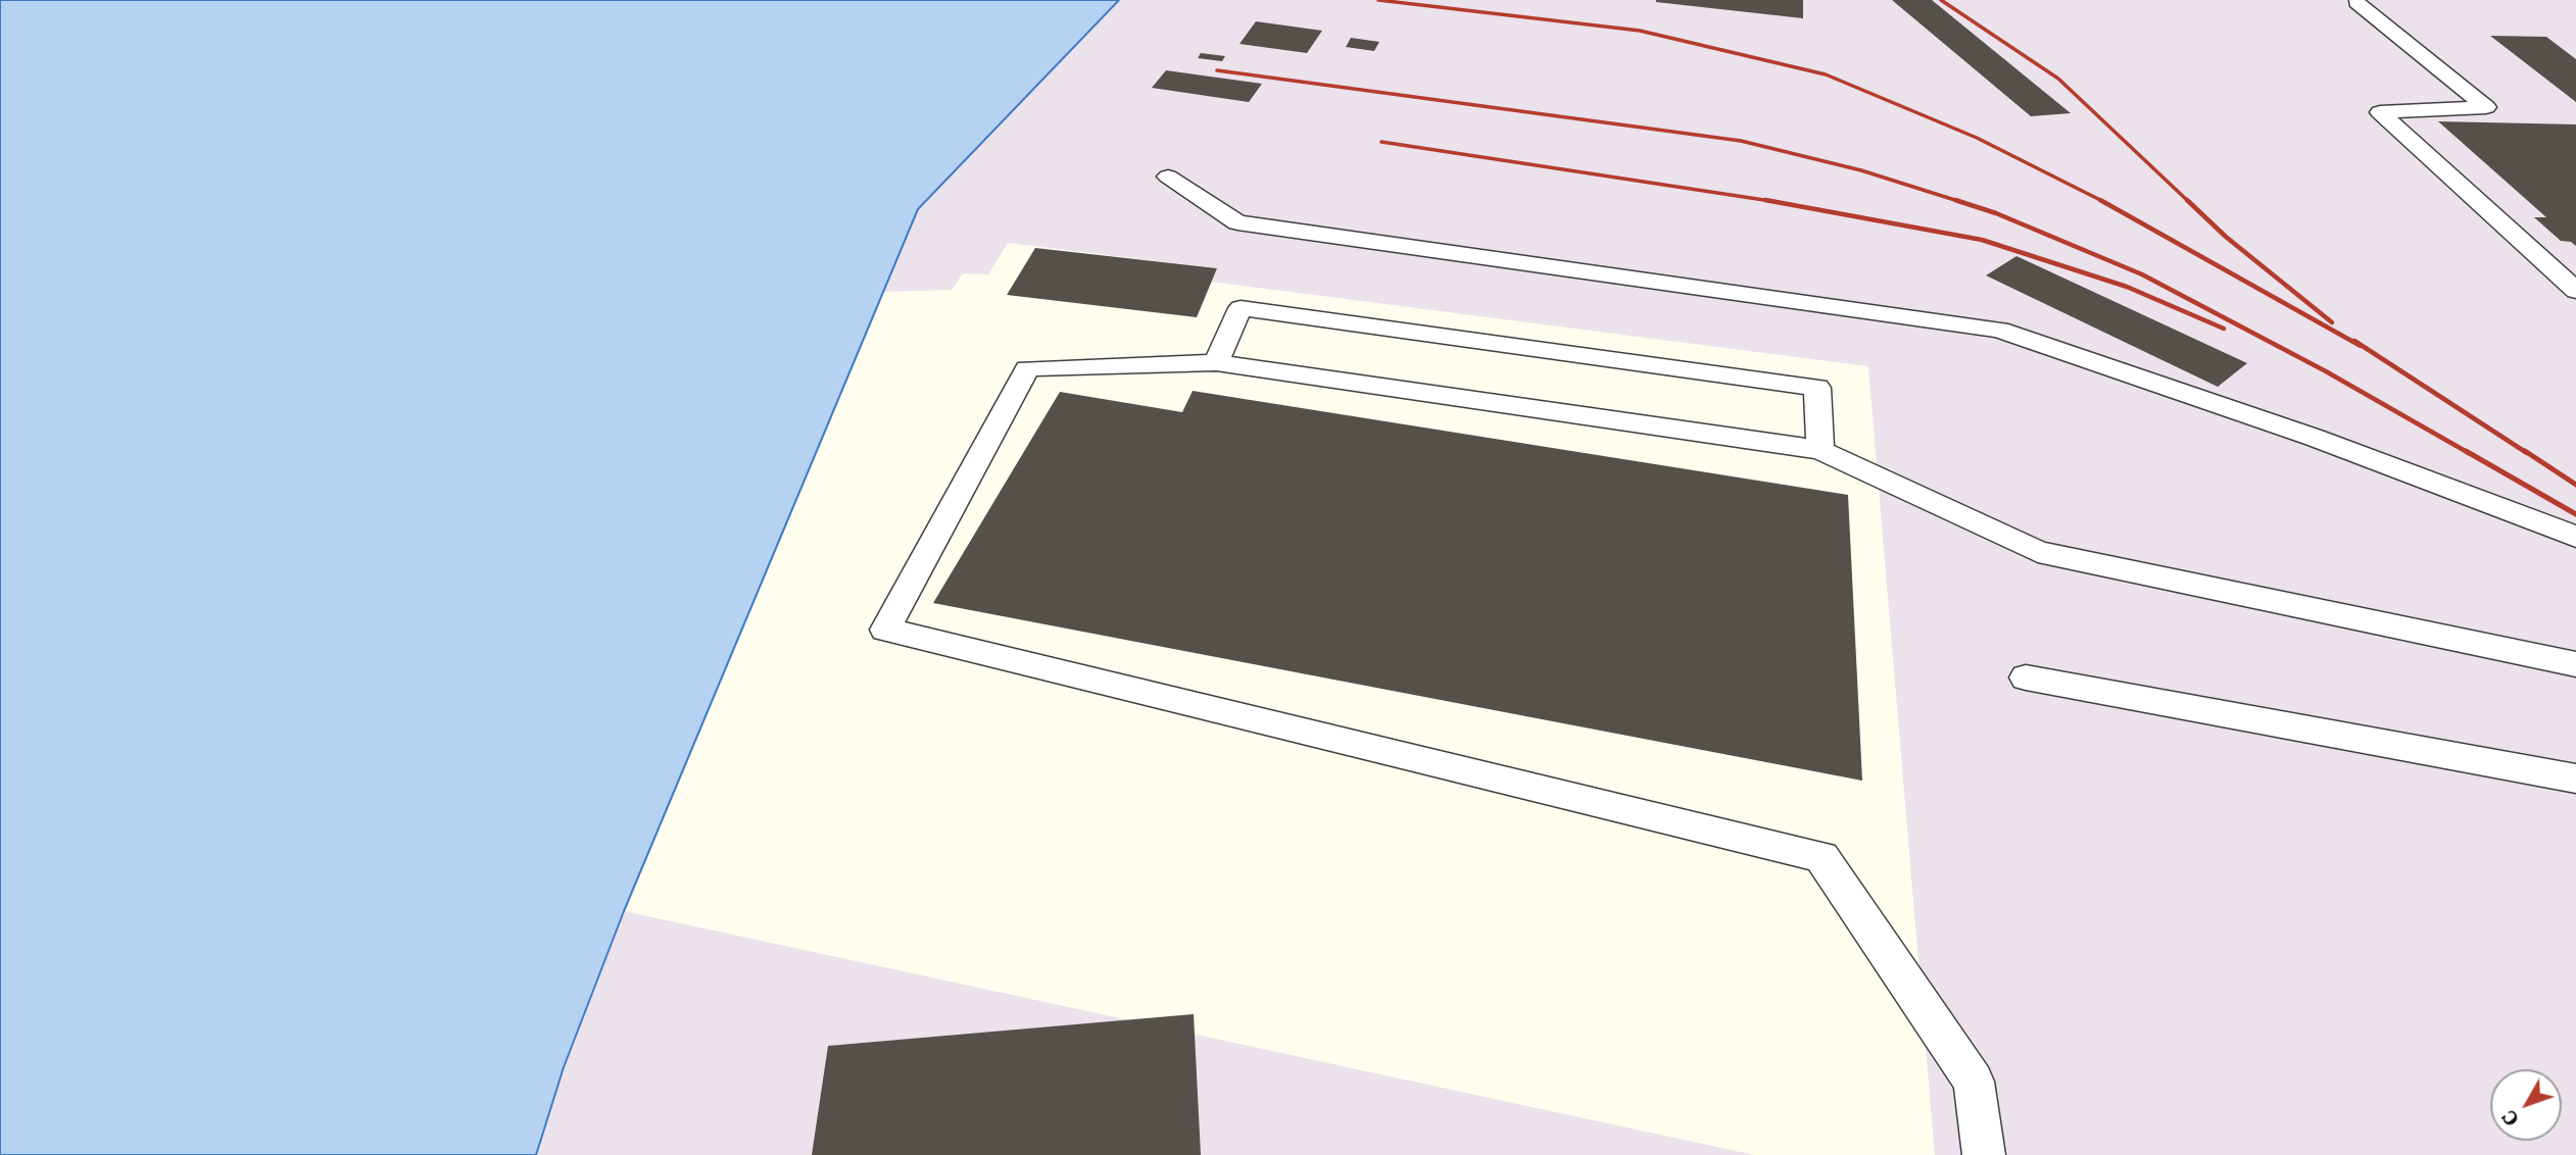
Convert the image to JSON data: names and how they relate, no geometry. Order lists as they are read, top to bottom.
{
  "north": "bottom left"
}
